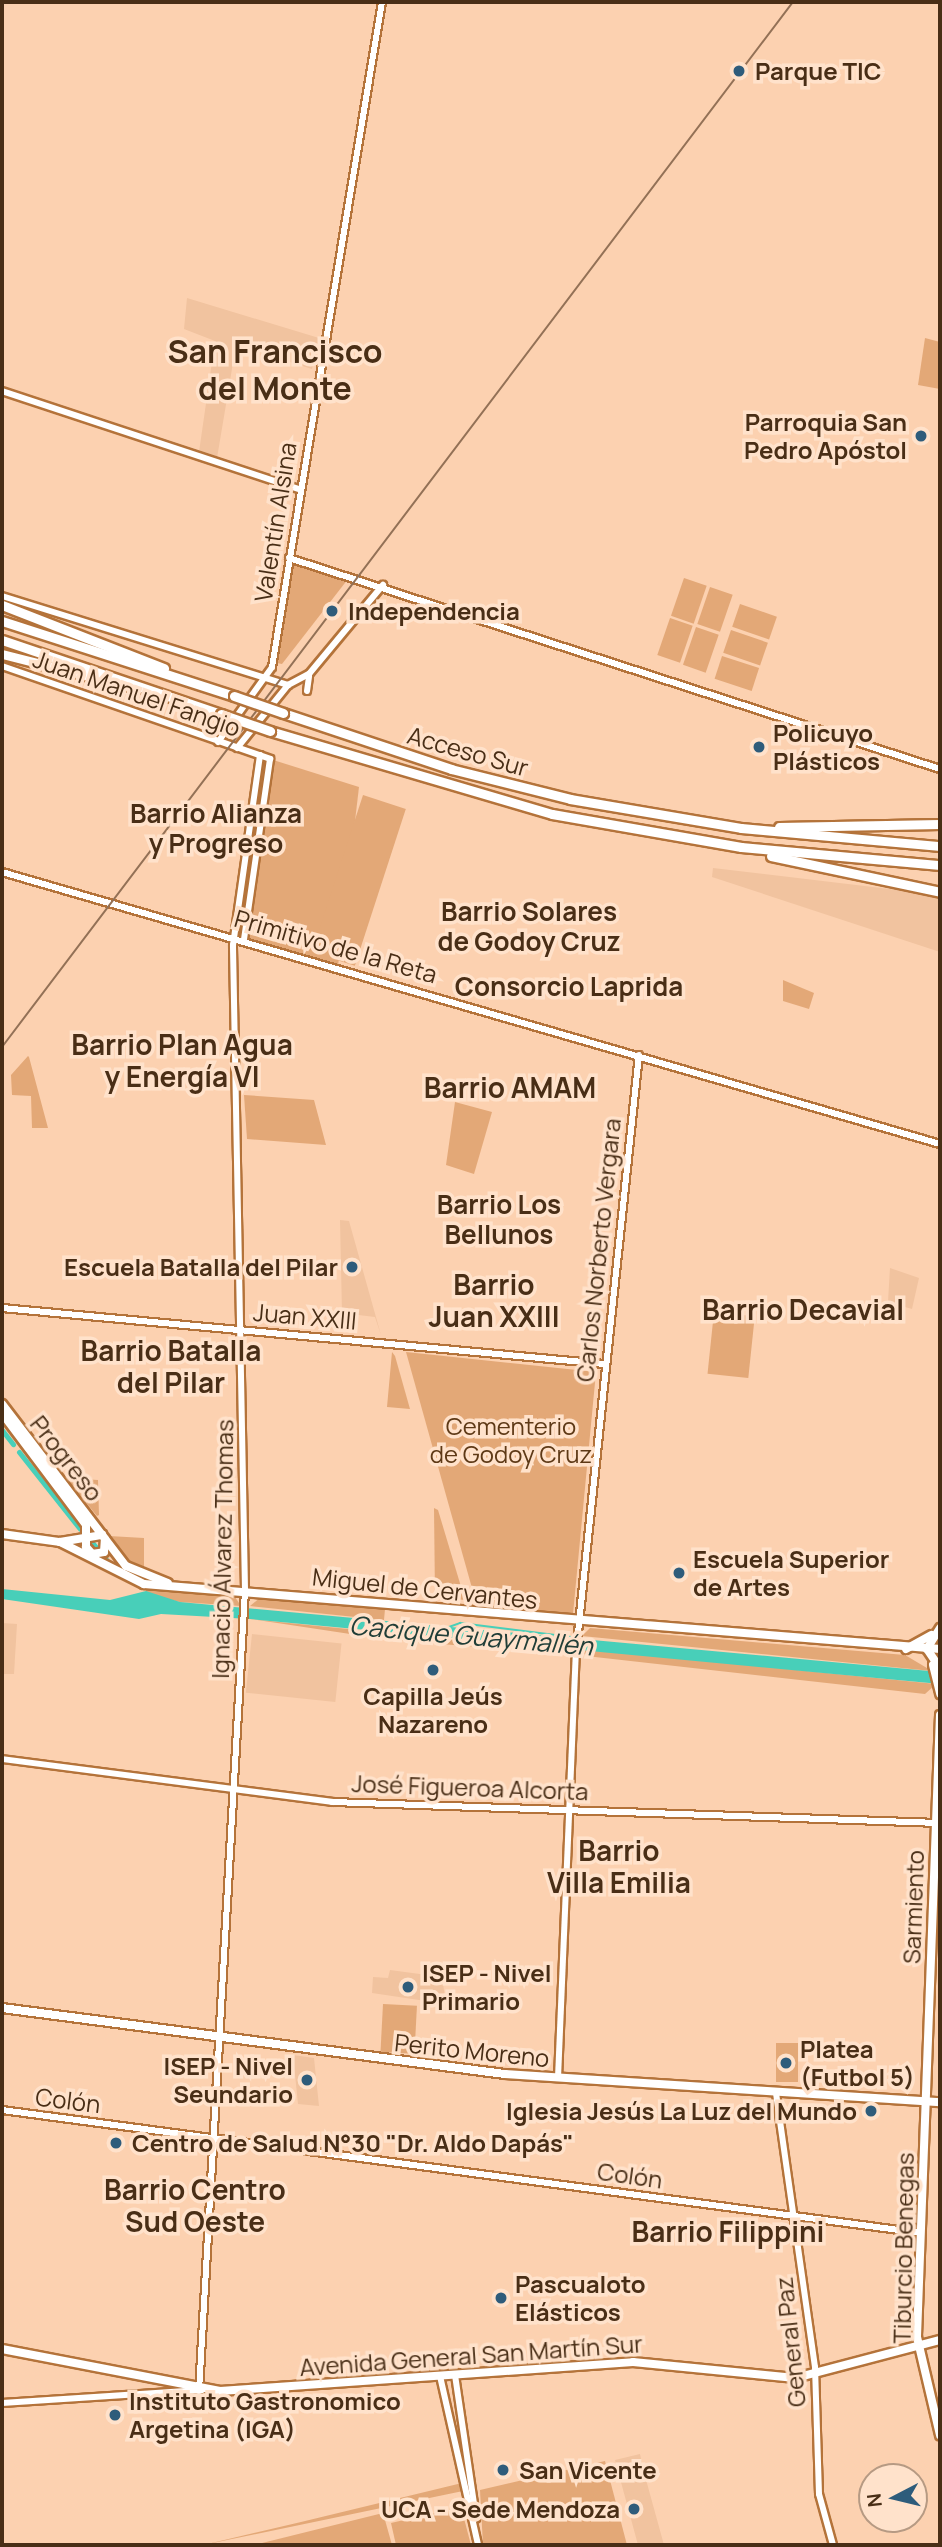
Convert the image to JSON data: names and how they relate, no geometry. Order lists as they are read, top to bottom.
{
  "streets": {
    "highway": ["Acceso Sur"],
    "main road": [
      "Progreso",
      "Miguel de Cervantes",
      "Sarmiento",
      "Perito Moreno",
      "Tiburcio Benegas",
      "Avenida General San Martín Sur"
    ],
    "street": [
      "Valentín Alsina",
      "Juan Manuel Fangio",
      "Primitivo de la Reta",
      "Carlos Norberto Vergara",
      "Juan XXIII",
      "Ignacio Álvarez Thomas",
      "José Figueroa Alcorta",
      "Colón",
      "General Paz"
    ]
  },
  "crossings": [
    ["Valentín Alsina", "Juan Manuel Fangio"],
    ["Juan Manuel Fangio", "Primitivo de la Reta"],
    ["Primitivo de la Reta", "Carlos Norberto Vergara"],
    ["Primitivo de la Reta", "Ignacio Álvarez Thomas"],
    ["Carlos Norberto Vergara", "Juan XXIII"],
    ["Carlos Norberto Vergara", "Miguel de Cervantes"],
    ["Carlos Norberto Vergara", "José Figueroa Alcorta"],
    ["Carlos Norberto Vergara", "Perito Moreno"],
    ["Juan XXIII", "Ignacio Álvarez Thomas"],
    ["Progreso", "Miguel de Cervantes"],
    ["Ignacio Álvarez Thomas", "Miguel de Cervantes"],
    ["Ignacio Álvarez Thomas", "José Figueroa Alcorta"],
    ["Ignacio Álvarez Thomas", "Perito Moreno"],
    ["Ignacio Álvarez Thomas", "Colón"],
    ["Ignacio Álvarez Thomas", "Avenida General San Martín Sur"],
    ["José Figueroa Alcorta", "Sarmiento"],
    ["Sarmiento", "Perito Moreno"],
    ["Sarmiento", "Tiburcio Benegas"],
    ["Perito Moreno", "Tiburcio Benegas"],
    ["Perito Moreno", "General Paz"],
    ["Colón", "Tiburcio Benegas"],
    ["Colón", "General Paz"],
    ["Tiburcio Benegas", "Avenida General San Martín Sur"],
    ["General Paz", "Avenida General San Martín Sur"]
  ],
  "districts": [
    "San Francisco del Monte",
    "Barrio Alianza y Progreso",
    "Barrio Solares de Godoy Cruz",
    "Consorcio Laprida",
    "Barrio Plan Agua y Energía VI",
    "Barrio AMAM",
    "Barrio Los Bellunos",
    "Barrio Juan XXIII",
    "Barrio Decavial",
    "Barrio Batalla del Pilar",
    "Barrio Villa Emilia",
    "Barrio Centro Sud Oeste",
    "Barrio Filippini"
  ],
  "water": ["Cacique Guaymallén"],
  "parks": ["Cementerio de Godoy Cruz"],
  "places": [
    "Parque TIC",
    "Parroquia San Pedro Apóstol",
    "Independencia",
    "Policuyo Plásticos",
    "Escuela Batalla del Pilar",
    "Escuela Superior de Artes",
    "Capilla Jeús Nazareno",
    "ISEP - Nivel Primario",
    "Platea (Futbol 5)",
    "ISEP - Nivel Seundario",
    "Iglesia Jesús La Luz del Mundo",
    "Centro de Salud N°30 \"Dr. Aldo Dapás\"",
    "Pascualoto Elásticos",
    "Instituto Gastronomico Argetina (IGA)",
    "San Vicente",
    "UCA - Sede Mendoza"
  ],
  "north": "left"
}
